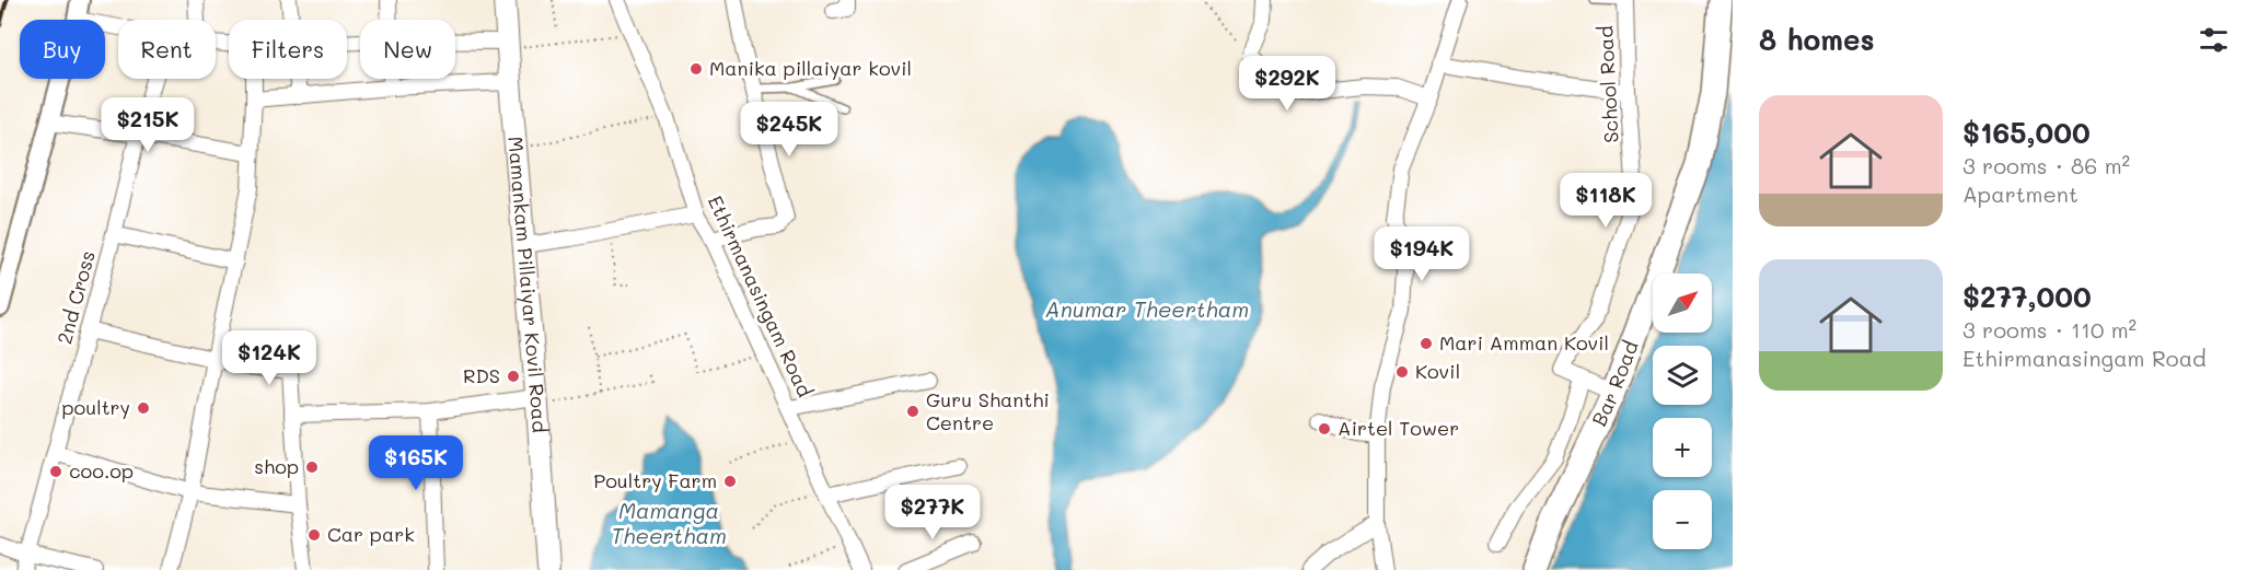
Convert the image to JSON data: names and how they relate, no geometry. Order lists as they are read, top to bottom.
{
  "streets": {
    "main road": ["Mamankam Pillaiyar Kovil Road", "Bar Road"],
    "street": ["School Road", "Ethirmanasingam Road", "2nd Cross"]
  },
  "crossings": [
    ["School Road", "Bar Road"]
  ],
  "water": ["Anumar Theertham", "Mamanga Theertham"],
  "places": [
    "Manika pillaiyar kovil",
    "Mari Amman Kovil",
    "Kovil",
    "RDS",
    "poultry",
    "Guru Shanthi Centre",
    "Airtel Tower",
    "shop",
    "coo.op",
    "Poultry Farm",
    "Car park"
  ],
  "north": "top right",
  "page": {
    "heading": "8 homes",
    "chip": [
      "Buy",
      "Rent",
      "Filters",
      "New"
    ],
    "price": [
      "$292K",
      "$215K",
      "$245K",
      "$118K",
      "$194K",
      "$124K",
      "$165K",
      "$277K"
    ],
    "list": [
      {
        "name": "$165,000",
        "note": "3 rooms · 86 m² · Apartment"
      },
      {
        "name": "$277,000",
        "note": "3 rooms · 110 m² · Ethirmanasingam Road"
      }
    ],
    "map_buttons": ["+", "−"]
  }
}
